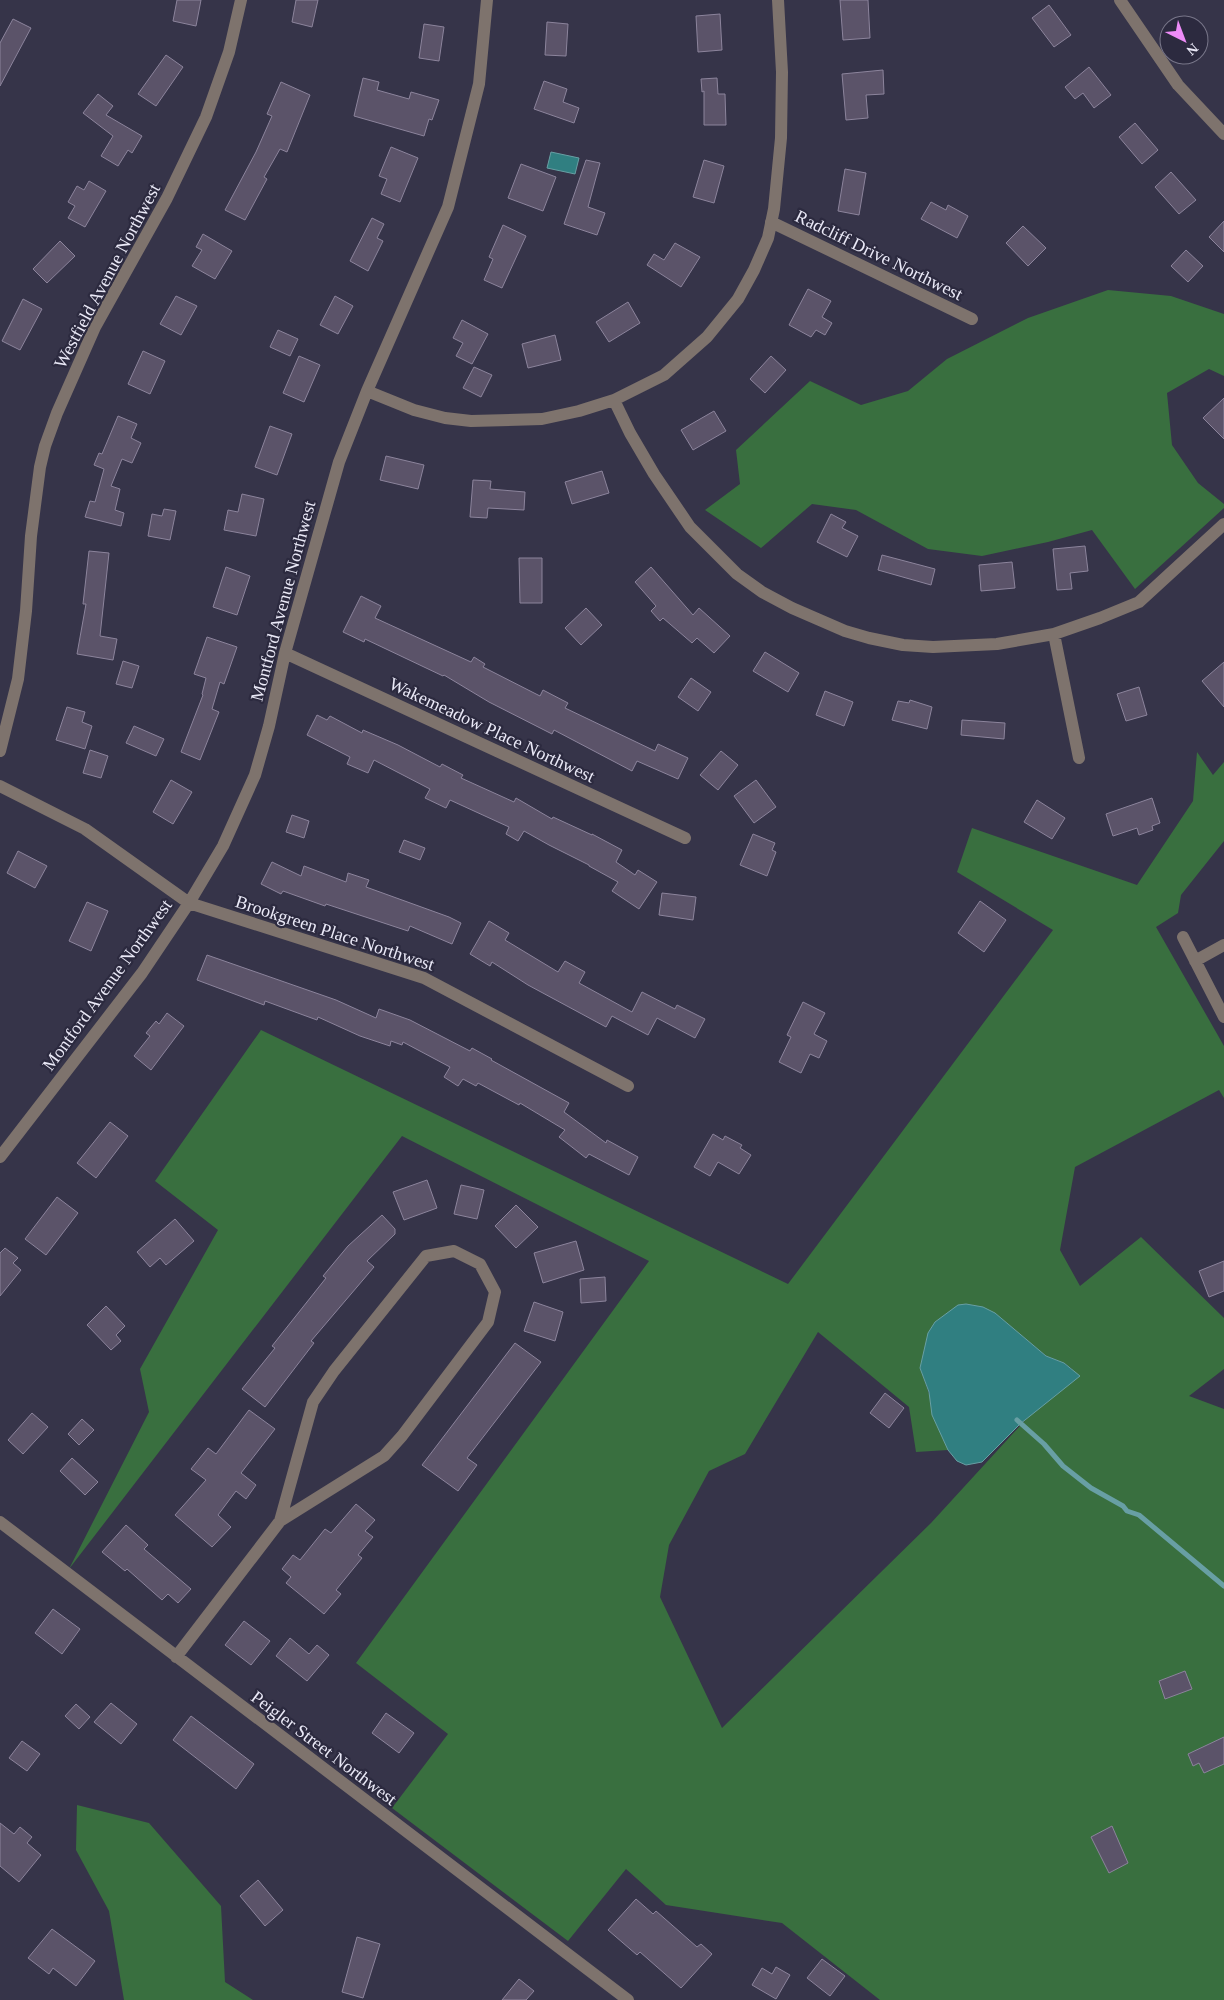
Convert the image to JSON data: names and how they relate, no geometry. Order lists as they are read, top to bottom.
{
  "streets": {
    "street": [
      "Radcliff Drive Northwest",
      "Westfield Avenue Northwest",
      "Montford Avenue Northwest",
      "Wakemeadow Place Northwest",
      "Brookgreen Place Northwest",
      "Peigler Street Northwest"
    ]
  },
  "crossings": [
    ["Montford Avenue Northwest", "Wakemeadow Place Northwest"],
    ["Montford Avenue Northwest", "Brookgreen Place Northwest"]
  ],
  "north": "bottom right"
}
